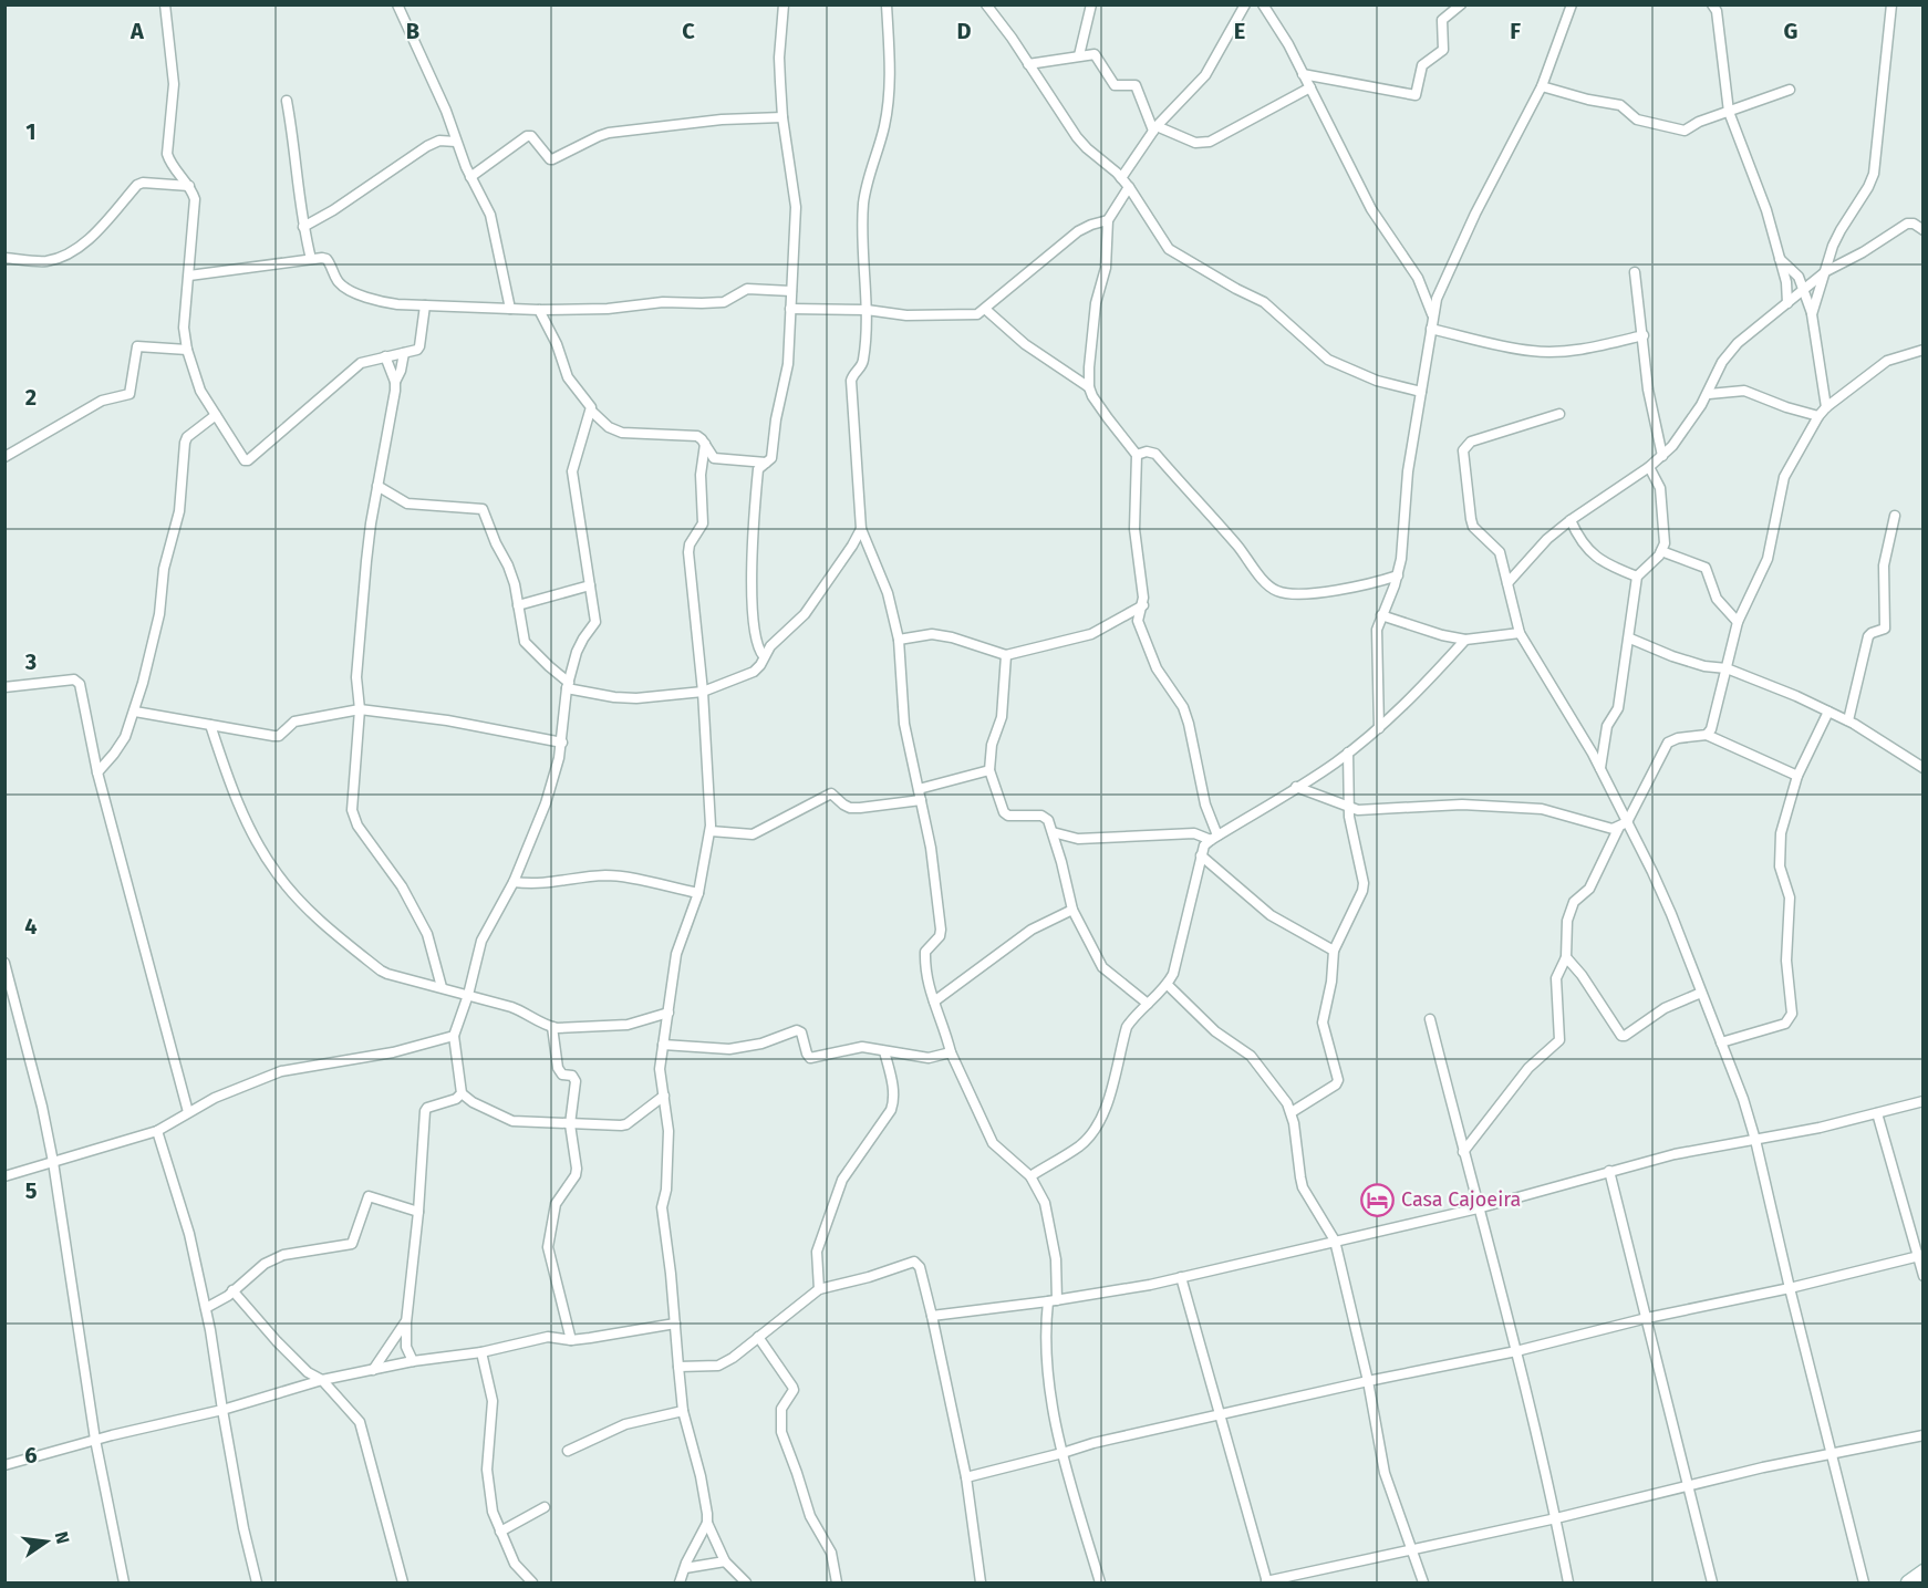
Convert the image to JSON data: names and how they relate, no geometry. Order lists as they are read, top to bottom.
{
  "places": {
    "hotel": ["Casa Cajoeira"]
  },
  "north": "right",
  "grid": {
    "columns": [
      "A",
      "B",
      "C",
      "D",
      "E",
      "F",
      "G"
    ],
    "rows": [
      "1",
      "2",
      "3",
      "4",
      "5",
      "6"
    ]
  }
}
